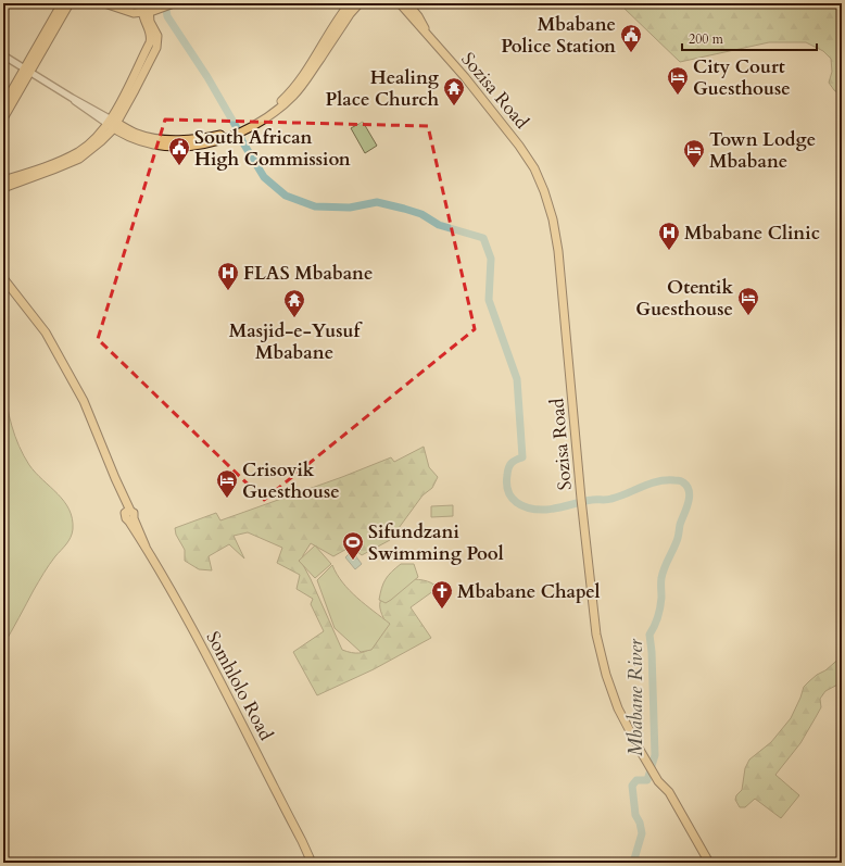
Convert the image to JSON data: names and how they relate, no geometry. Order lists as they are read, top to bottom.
{
  "streets": {
    "main road": ["Sozisa Road", "Somhlolo Road"]
  },
  "water": ["Mbabane River"],
  "places": {
    "public building": ["Mbabane Police Station", "South African High Commission"],
    "hotel": [
      "City Court Guesthouse",
      "Town Lodge Mbabane",
      "Otentik Guesthouse",
      "Crisovik Guesthouse"
    ],
    "temple": ["Healing Place Church", "Masjid-e-Yusuf Mbabane"],
    "hospital": ["Mbabane Clinic", "FLAS Mbabane"],
    "sports": ["Sifundzani Swimming Pool"],
    "church": ["Mbabane Chapel"]
  },
  "scale_bar": "200 m"
}
